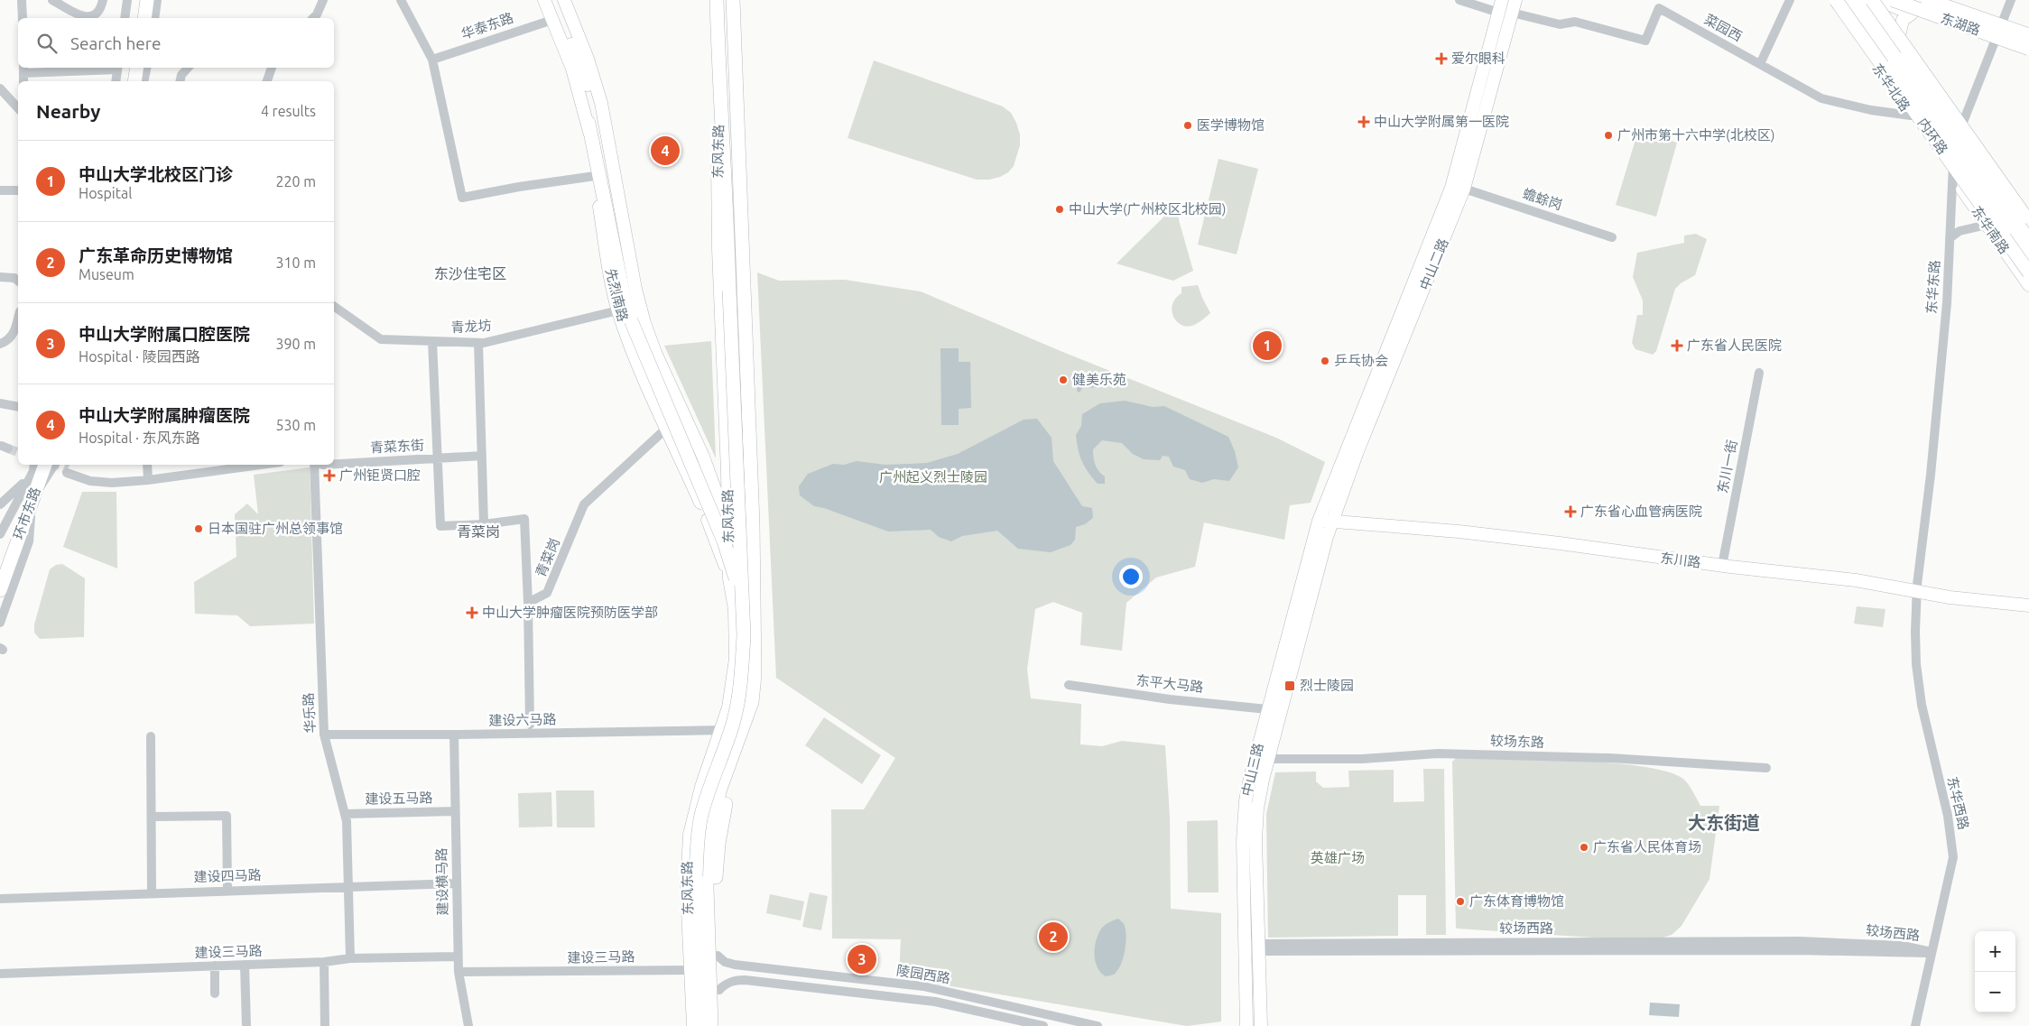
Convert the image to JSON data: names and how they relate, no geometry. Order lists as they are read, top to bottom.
{
  "streets": {
    "highway": [
      "东湖路",
      "内环路",
      "东风东路",
      "环市东路"
    ],
    "main road": [
      "东华北路",
      "东华南路",
      "中山二路",
      "先烈南路",
      "东川路",
      "中山三路"
    ],
    "street": [
      "华泰东路",
      "菜园西",
      "蟾蜍岗",
      "东华东路",
      "青龙坊",
      "青菜东街",
      "东川一街",
      "青菜岗",
      "东平大马路",
      "华乐路",
      "建设六马路",
      "较场东路",
      "建设五马路",
      "东华西路",
      "建设四马路",
      "建设横马路",
      "较场西路",
      "建设三马路",
      "陵园西路"
    ]
  },
  "crossings": [
    ["华泰东路", "先烈南路"],
    ["菜园西", "东华北路"],
    ["菜园西", "中山二路"],
    ["东华北路", "东华南路"],
    ["东华北路", "东华东路"],
    ["内环路", "东华南路"],
    ["东风东路", "先烈南路"],
    ["东风东路", "建设六马路"],
    ["东风东路", "建设三马路"],
    ["东风东路", "陵园西路"],
    ["蟾蜍岗", "中山二路"],
    ["东华南路", "东华东路"],
    ["中山二路", "东川路"],
    ["中山二路", "中山三路"],
    ["东华东路", "东川路"],
    ["东华东路", "东华西路"],
    ["先烈南路", "青龙坊"],
    ["先烈南路", "青菜岗"],
    ["东川一街", "东川路"],
    ["东川路", "中山三路"],
    ["东川路", "东华西路"],
    ["东平大马路", "中山三路"],
    ["华乐路", "建设六马路"],
    ["华乐路", "建设五马路"],
    ["华乐路", "建设四马路"],
    ["华乐路", "建设三马路"],
    ["建设六马路", "建设横马路"],
    ["较场东路", "中山三路"],
    ["中山三路", "较场西路"],
    ["建设五马路", "建设横马路"],
    ["东华西路", "较场西路"],
    ["建设四马路", "建设横马路"],
    ["建设横马路", "建设三马路"]
  ],
  "districts": ["东沙住宅区", "青菜岗", "大东街道"],
  "parks": ["广州起义烈士陵园", "英雄广场"],
  "places": {
    "health": [
      "爱尔眼科",
      "中山大学附属第一医院",
      "广东省人民医院",
      "广州钜贤口腔",
      "广东省心血管病医院",
      "中山大学肿瘤医院预防医学部"
    ],
    "other": [
      "医学博物馆",
      "广州市第十六中学(北校区)",
      "中山大学(广州校区北校园)",
      "乒乓协会",
      "健美乐苑",
      "日本国驻广州总领事馆",
      "广东省人民体育场",
      "广东体育博物馆"
    ],
    "transit": ["烈士陵园"]
  },
  "page": {
    "search": "Search here",
    "heading": ["Nearby", "4 results"],
    "pins": [
      "4",
      "1",
      "2",
      "3"
    ],
    "list": [
      {
        "mark": "1",
        "name": "中山大学北校区门诊",
        "note": "Hospital",
        "value": "220 m"
      },
      {
        "mark": "2",
        "name": "广东革命历史博物馆",
        "note": "Museum",
        "value": "310 m"
      },
      {
        "mark": "3",
        "name": "中山大学附属口腔医院",
        "note": "Hospital · 陵园西路",
        "value": "390 m"
      },
      {
        "mark": "4",
        "name": "中山大学附属肿瘤医院",
        "note": "Hospital · 东风东路",
        "value": "530 m"
      }
    ],
    "map_buttons": ["+", "−"]
  }
}
